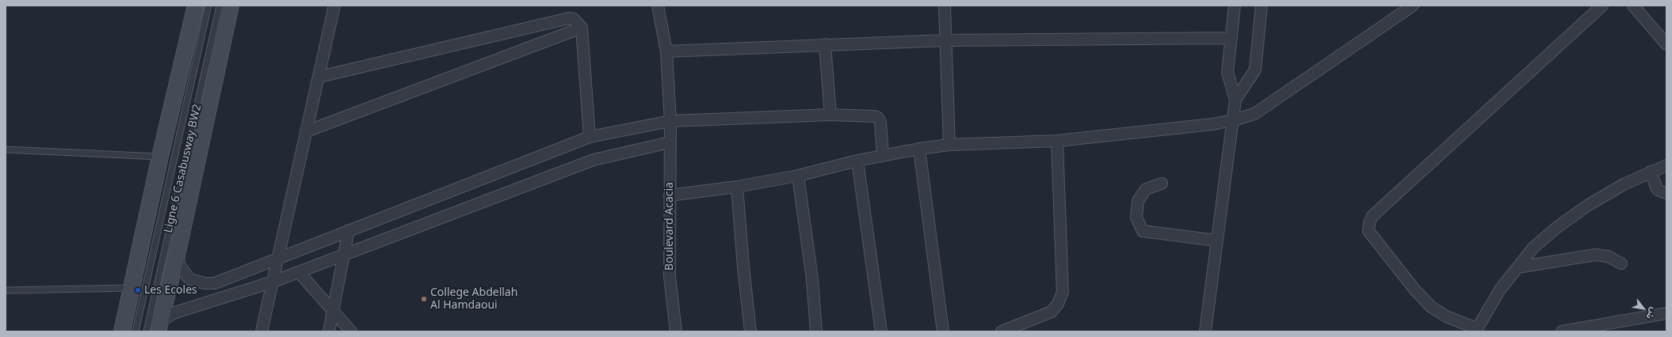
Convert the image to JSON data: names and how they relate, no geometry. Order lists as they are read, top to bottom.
{
  "streets": {
    "street": ["Boulevard Acacia"],
    "lane": ["Ligne 6 Casabusway BW2"]
  },
  "places": ["Les Ecoles", "College Abdellah Al Hamdaoui"],
  "north": "bottom right"
}
